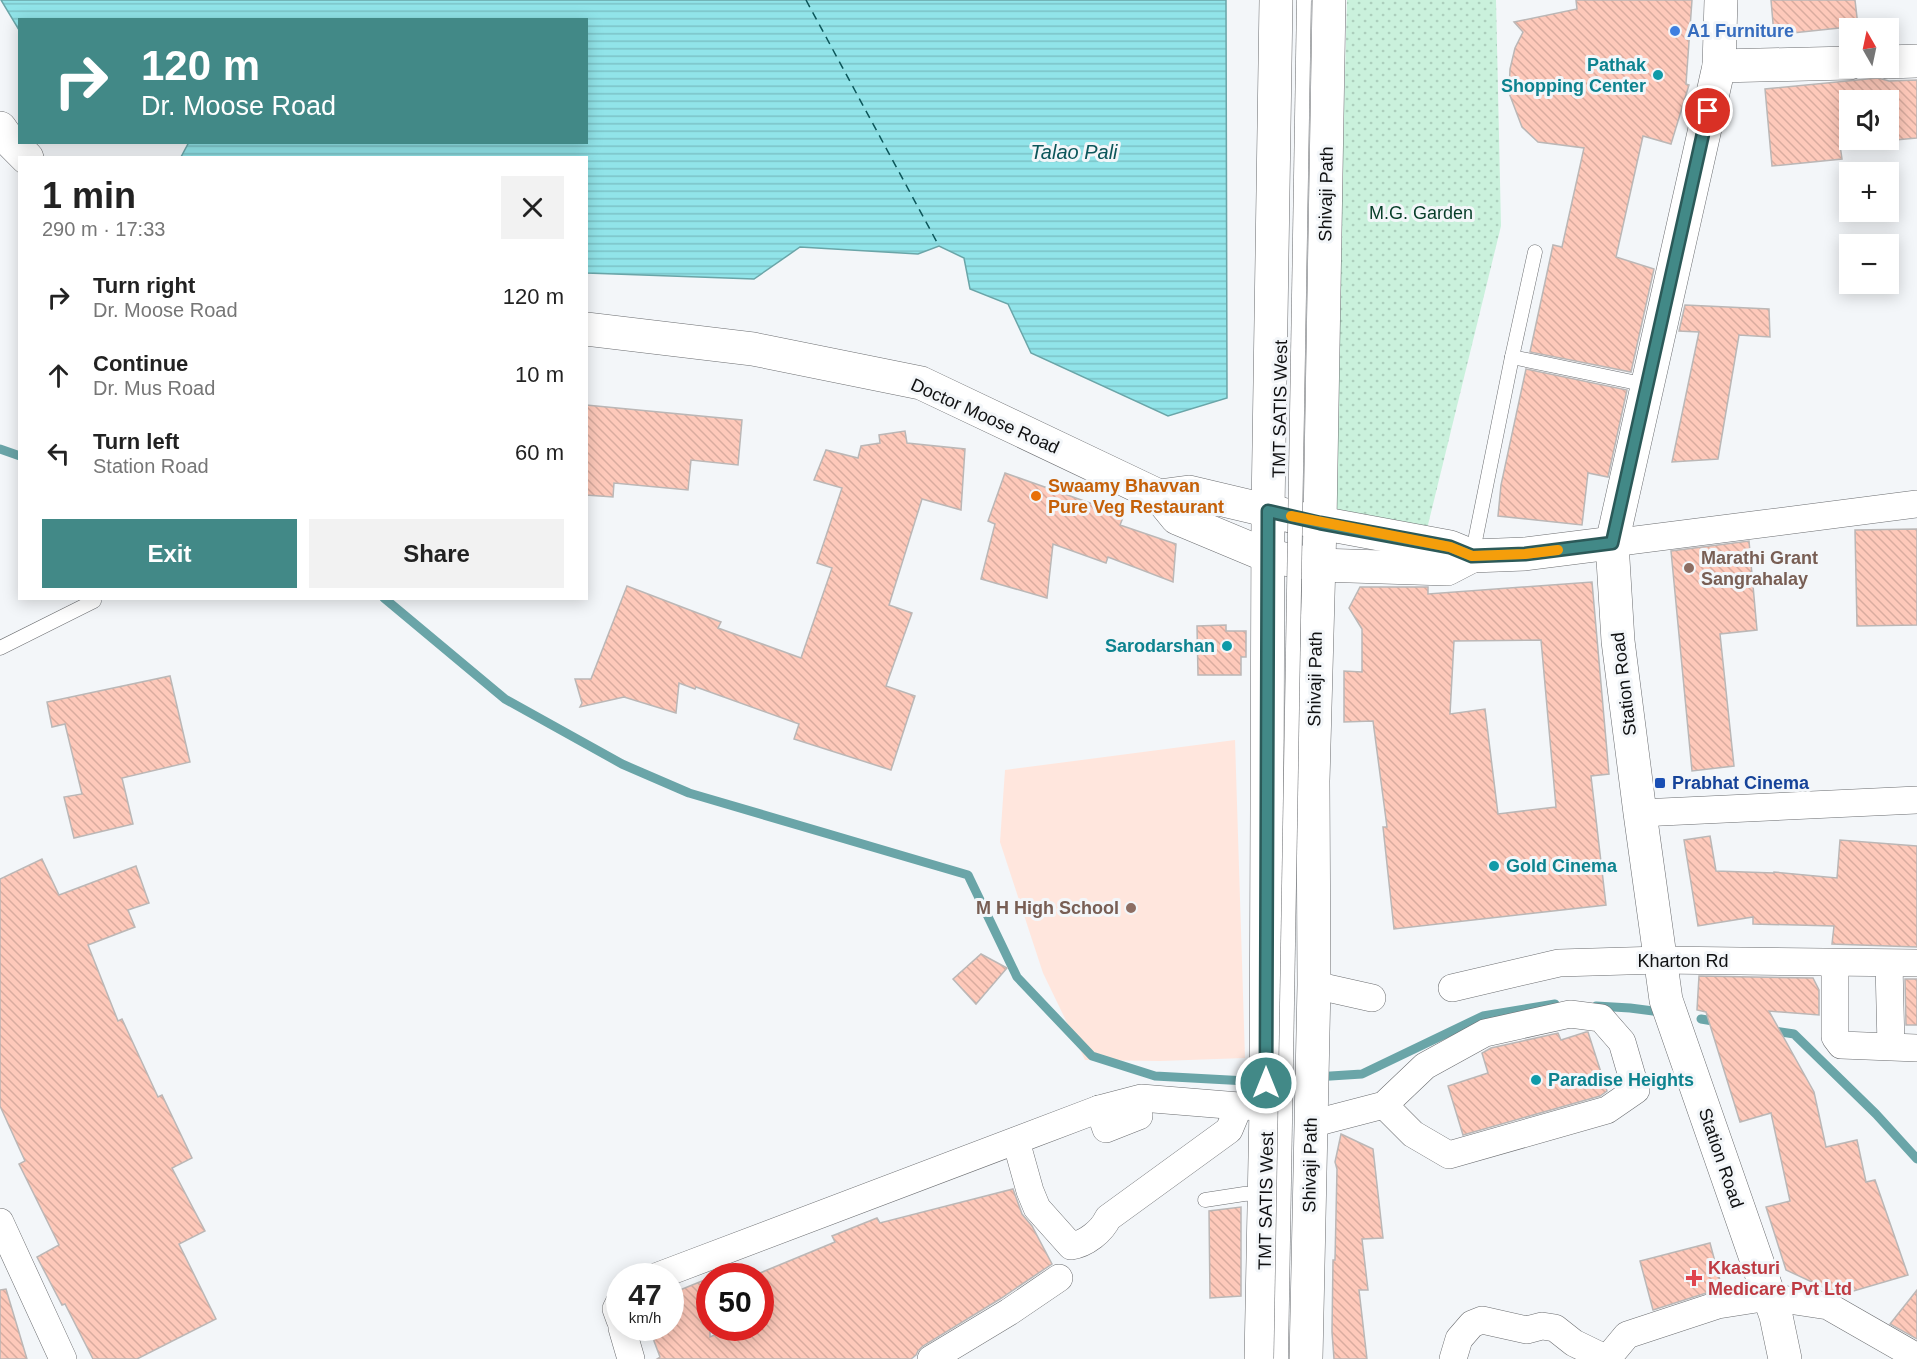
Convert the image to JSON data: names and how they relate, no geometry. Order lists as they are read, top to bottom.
{
  "streets": {
    "main road": ["Shivaji Path", "Doctor Moose Road", "Station Road"],
    "street": ["Kharton Rd"],
    "lane": ["TMT SATIS West"]
  },
  "crossings": [
    ["Station Road", "Kharton Rd"]
  ],
  "water": ["Talao Pali"],
  "parks": ["M.G. Garden"],
  "places": {
    "other": [
      "A1 Furniture",
      "Pathak Shopping Center",
      "Swaamy Bhavvan Pure Veg Restaurant",
      "Marathi Grant Sangrahalay",
      "Sarodarshan",
      "Gold Cinema",
      "M H High School",
      "Paradise Heights"
    ],
    "transit": ["Prabhat Cinema"],
    "health": ["Kkasturi Medicare Pvt Ltd"]
  },
  "north": "top",
  "page": {
    "map_buttons": ["+", "−"],
    "turn": ["120 m", "Dr. Moose Road"],
    "heading": ["1 min", "290 m · 17:33"],
    "list": [
      {
        "name": "Turn right",
        "note": "Dr. Moose Road",
        "value": "120 m"
      },
      {
        "name": "Continue",
        "note": "Dr. Mus Road",
        "value": "10 m"
      },
      {
        "name": "Turn left",
        "note": "Station Road",
        "value": "60 m"
      }
    ],
    "buttons": ["Exit", "Share"],
    "speed": "47 km/h",
    "limit": "50"
  }
}
